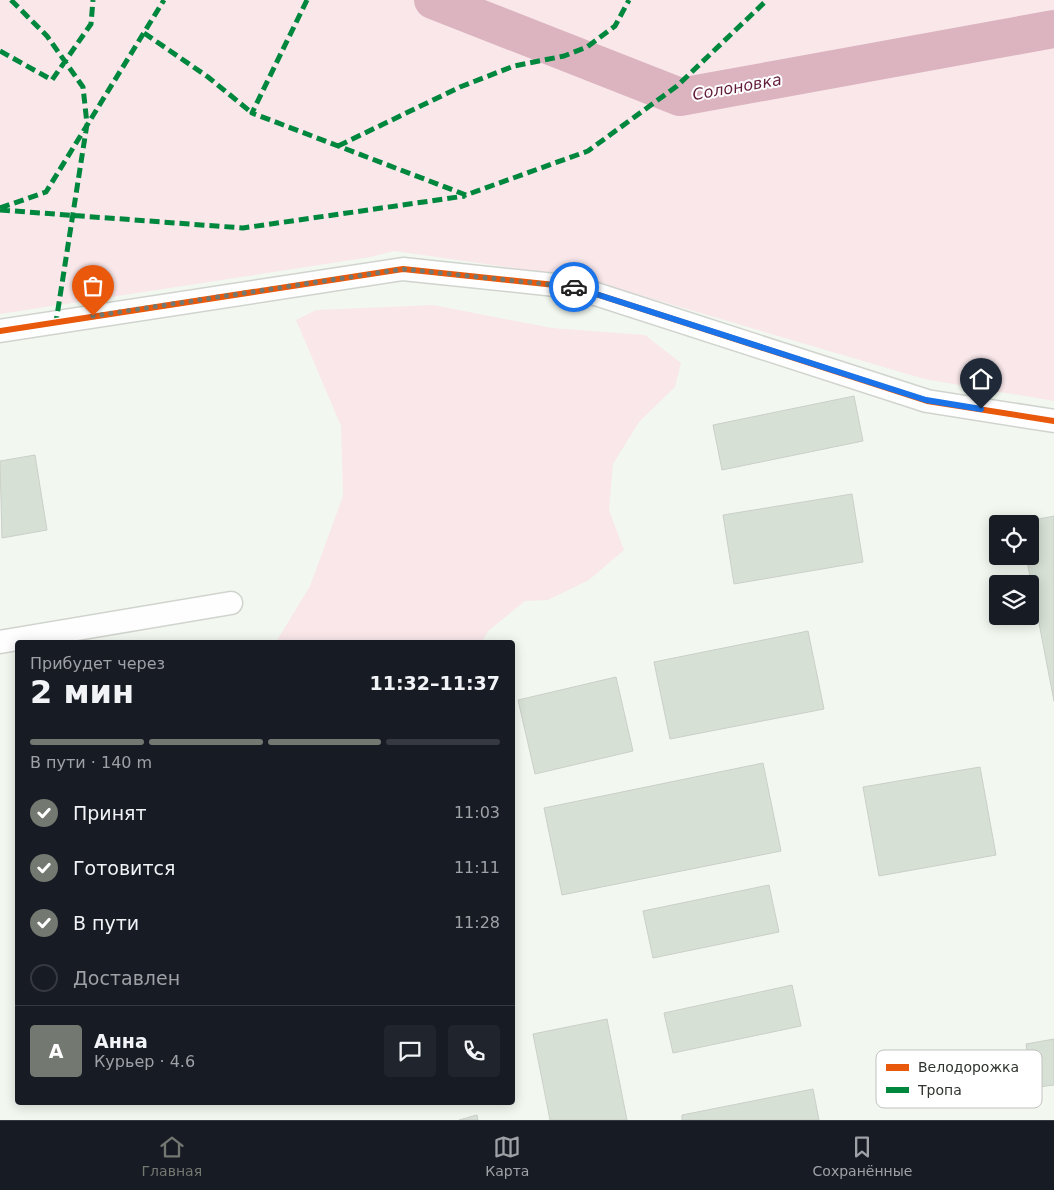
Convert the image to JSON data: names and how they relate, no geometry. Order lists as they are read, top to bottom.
{
  "water": ["Солоновка"],
  "legend": ["Велодорожка", "Тропа"],
  "page": {
    "heading": ["2 мин", "Прибудет через", "11:32–11:37"],
    "panel": ["Анна", "Курьер · 4.6"],
    "bar": "В пути · 140 m",
    "list": [
      ["Принят", "11:03"],
      ["Готовится", "11:11"],
      ["В пути", "11:28"],
      "Доставлен"
    ],
    "round": "А",
    "tabs": ["Главная", "Карта", "Сохранённые"]
  }
}
